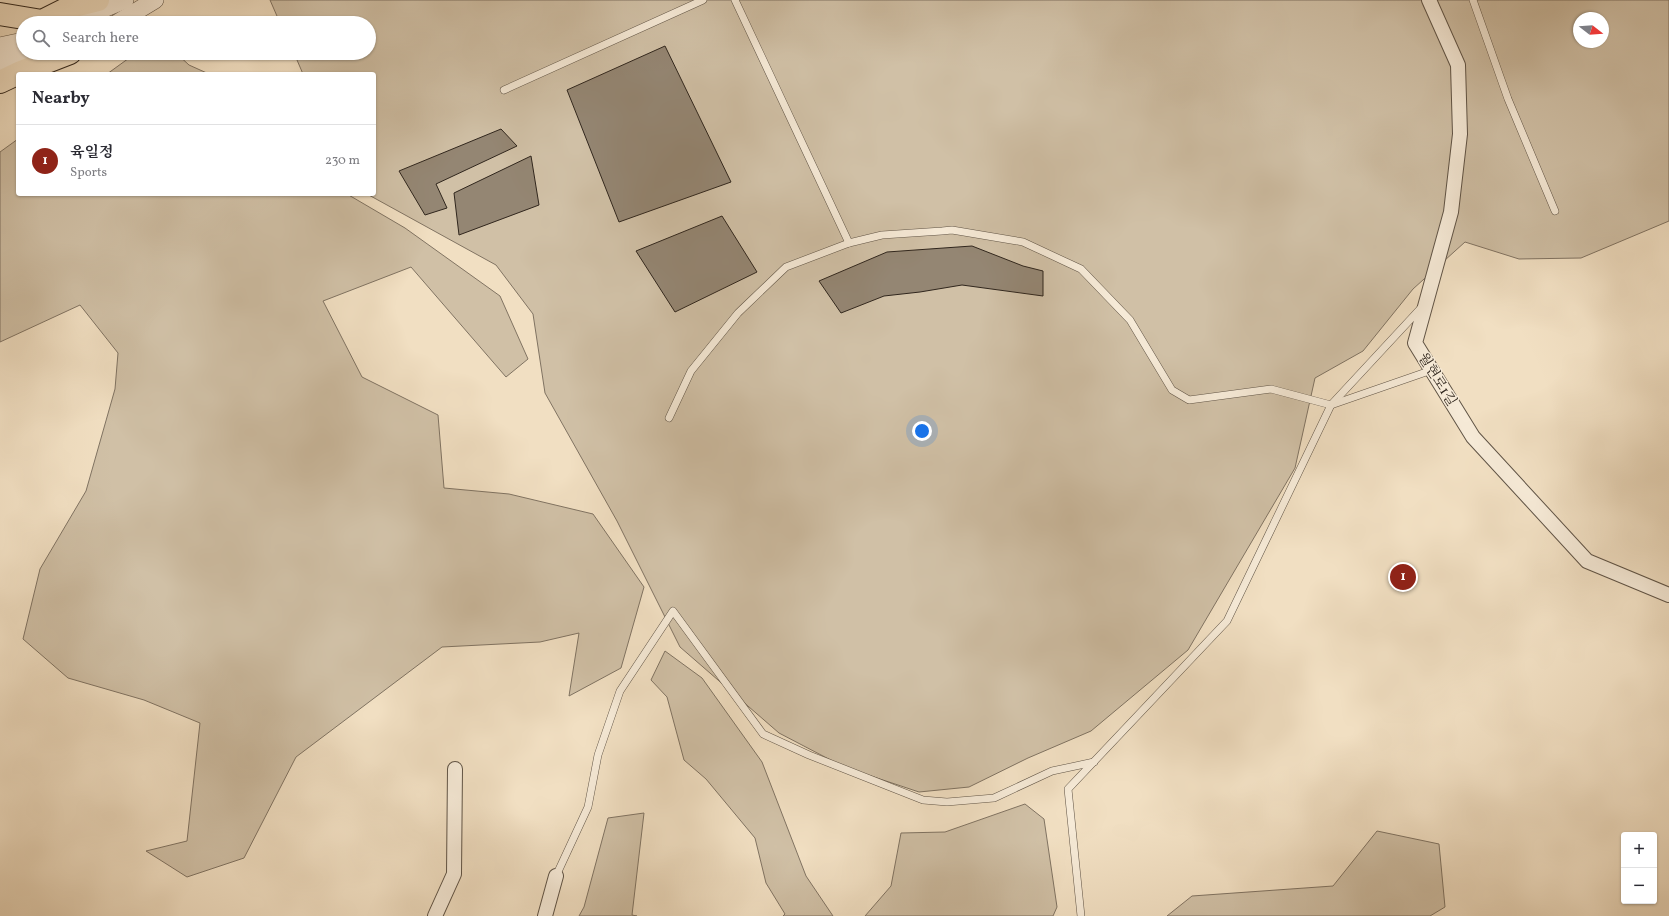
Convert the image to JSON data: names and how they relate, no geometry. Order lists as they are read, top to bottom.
{
  "streets": {
    "street": ["월현로1길"]
  },
  "north": "right",
  "page": {
    "search": "Search here",
    "heading": "Nearby",
    "list": [
      {
        "mark": "1",
        "name": "육일정",
        "note": "Sports",
        "value": "230 m"
      }
    ],
    "pins": "1",
    "map_buttons": ["+", "−"]
  }
}
